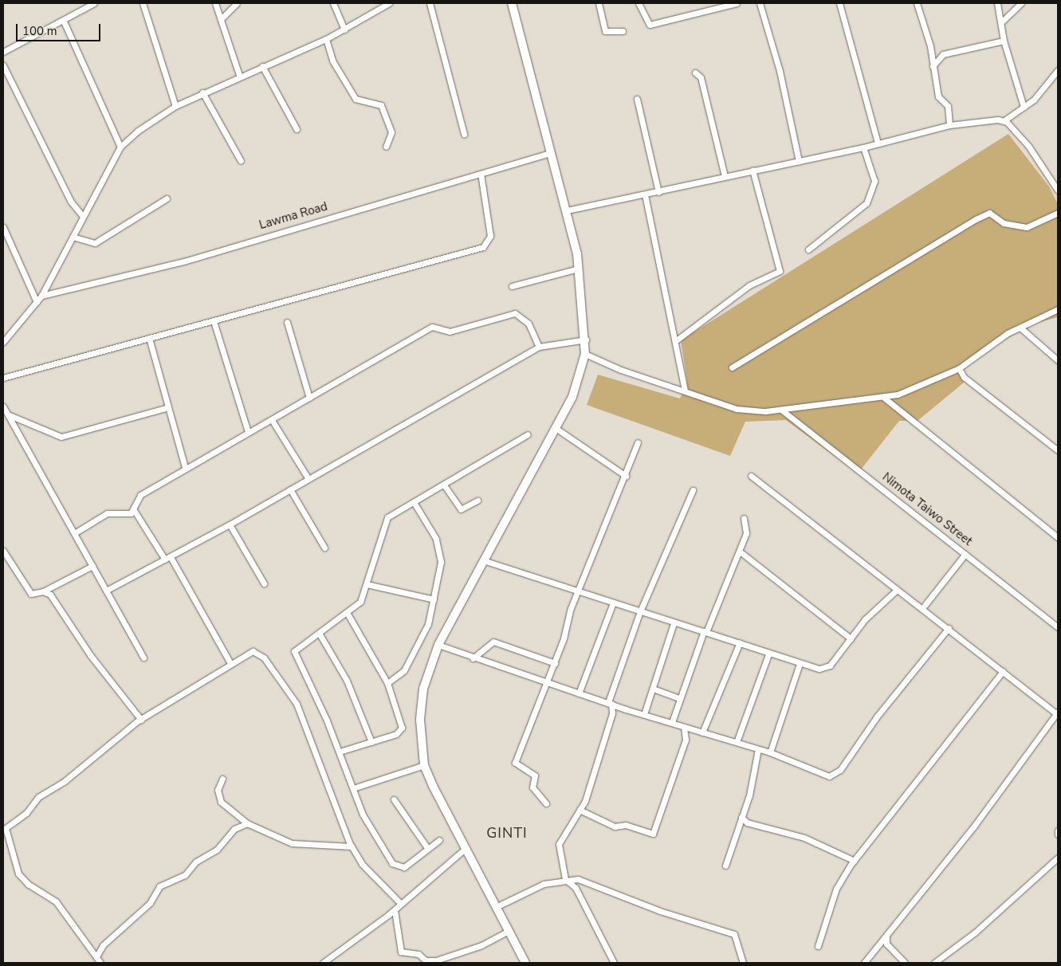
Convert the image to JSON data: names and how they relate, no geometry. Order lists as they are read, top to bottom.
{
  "streets": {
    "street": ["Lawma Road", "Nimota Taiwo Street"]
  },
  "districts": ["GINTI"],
  "scale_bar": "100 m"
}
